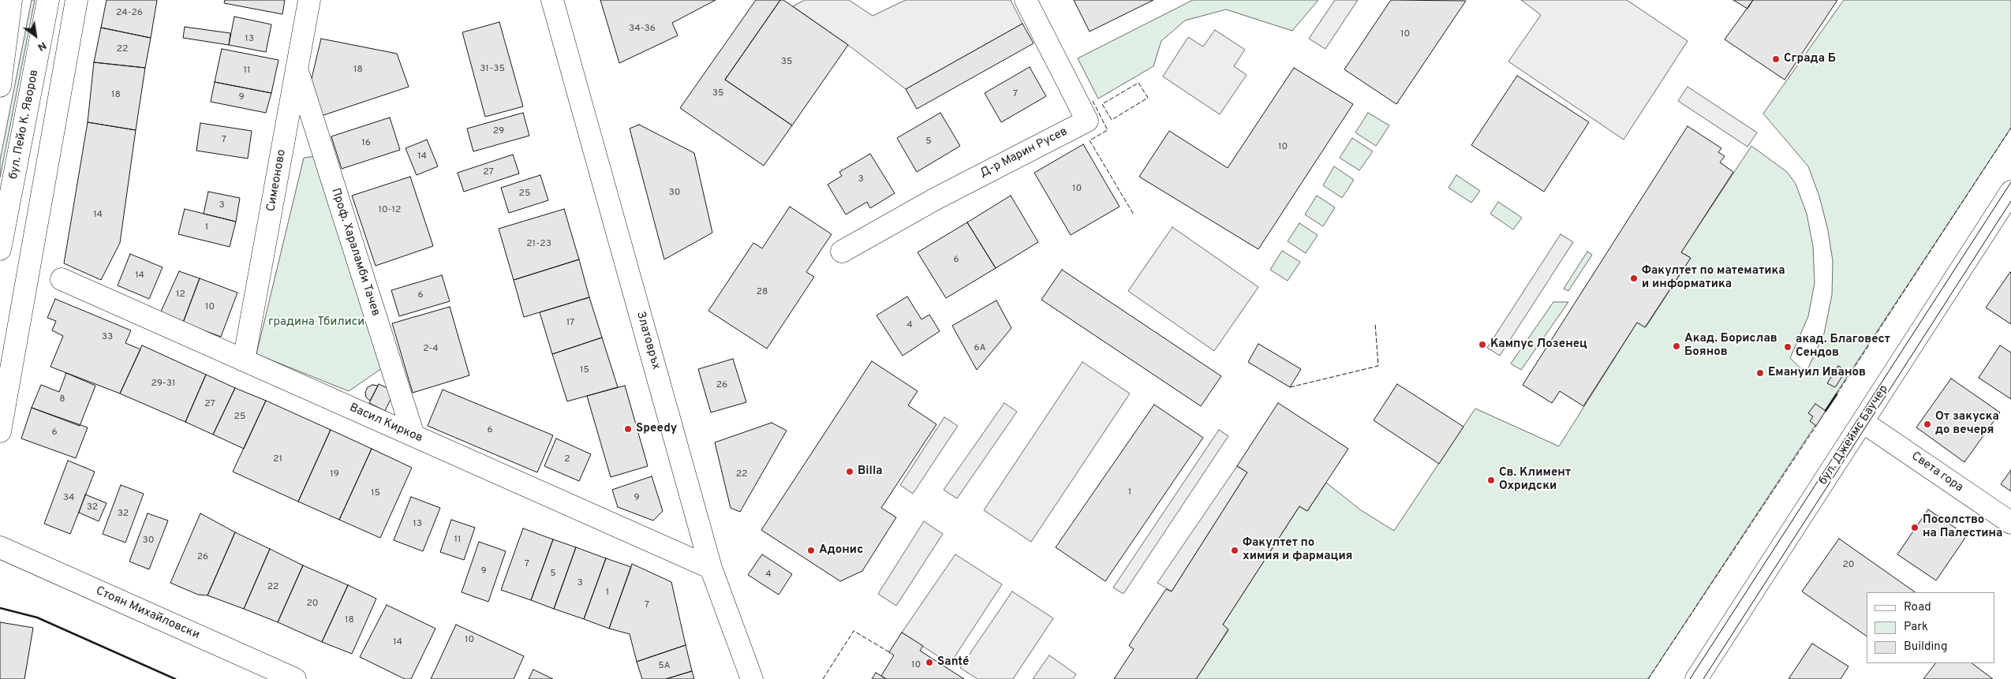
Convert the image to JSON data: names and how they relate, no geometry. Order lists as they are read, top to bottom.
{
  "streets": {
    "street": [
      "бул. Пейо К. Яворов",
      "Д-р Марин Русев",
      "Симеоново",
      "Проф. Хараламби Тачев",
      "Златовръх",
      "Васил Кирков",
      "бул. Джеймс Баучер",
      "Света гора",
      "Стоян Михайловски"
    ]
  },
  "crossings": [
    ["Симеоново", "Проф. Хараламби Тачев"],
    ["Симеоново", "Васил Кирков"],
    ["Проф. Хараламби Тачев", "Васил Кирков"],
    ["Златовръх", "Васил Кирков"],
    ["бул. Джеймс Баучер", "Света гора"]
  ],
  "parks": ["градина Тбилиси"],
  "places": [
    "Сграда Б",
    "Факултет по математика и информатика",
    "Кампус Лозенец",
    "Акад. Борислав Боянов",
    "акад. Благовест Сендов",
    "Емануил Иванов",
    "От закуска до вечеря",
    "Speedy",
    "Billa",
    "Св. Климент Охридски",
    "Посолство на Палестина",
    "Адонис",
    "Факултет по химия и фармация",
    "Santé"
  ],
  "house_numbers": [
    "24-26",
    "34-36",
    "10",
    "13",
    "22",
    "35",
    "31-35",
    "18",
    "11",
    "35",
    "7",
    "18",
    "9",
    "29",
    "7",
    "5",
    "16",
    "10",
    "14",
    "27",
    "3",
    "10",
    "30",
    "25",
    "3",
    "10-12",
    "14",
    "1",
    "21-23",
    "6",
    "14",
    "28",
    "12",
    "6",
    "10",
    "17",
    "4",
    "33",
    "6А",
    "2-4",
    "15",
    "29-31",
    "26",
    "8",
    "27",
    "25",
    "6",
    "6",
    "21",
    "2",
    "19",
    "22",
    "1",
    "15",
    "34",
    "9",
    "32",
    "32",
    "13",
    "11",
    "30",
    "26",
    "7",
    "20",
    "9",
    "5",
    "4",
    "3",
    "22",
    "1",
    "20",
    "7",
    "18",
    "10",
    "14",
    "10",
    "5А"
  ],
  "legend": ["Road", "Park", "Building"],
  "north": "bottom right"
}
